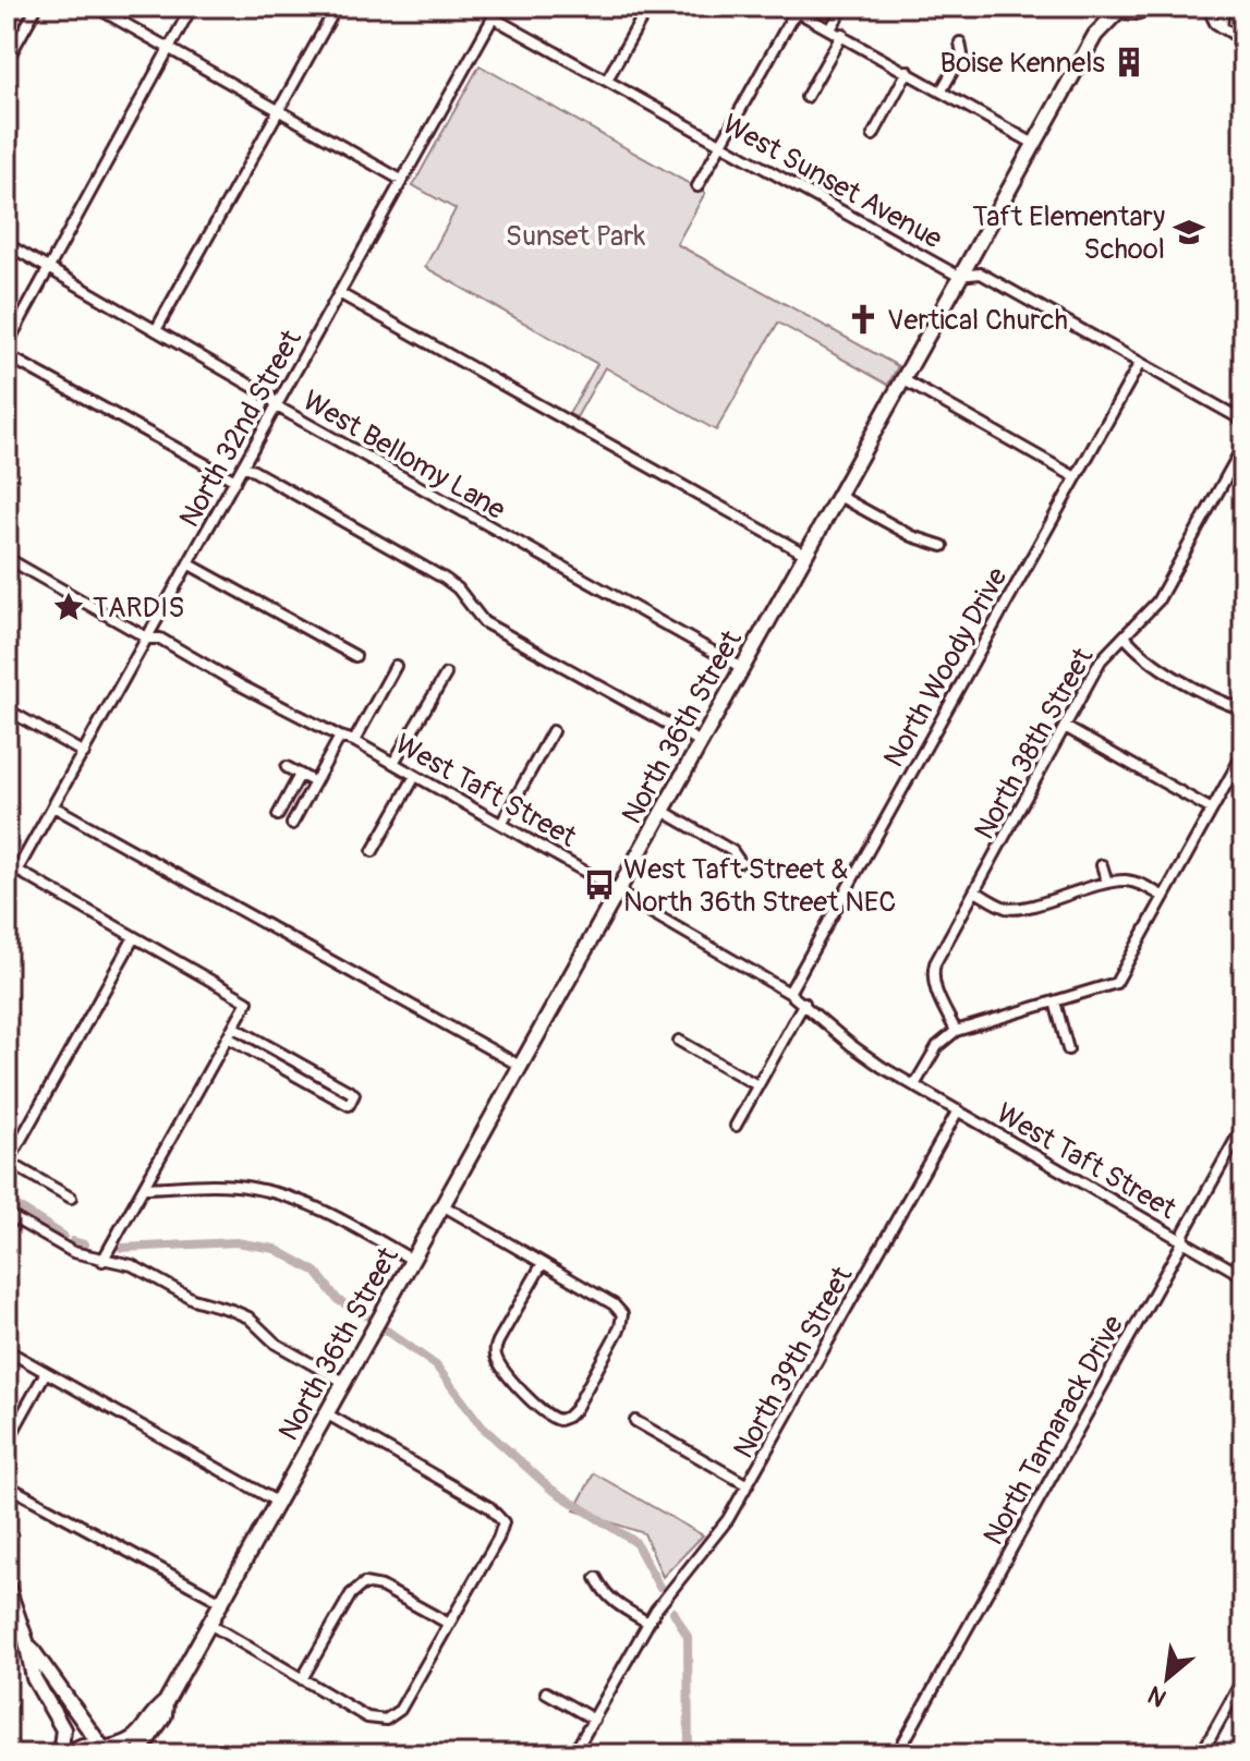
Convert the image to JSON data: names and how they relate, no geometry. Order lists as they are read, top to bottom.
{
  "streets": {
    "street": [
      "West Sunset Avenue",
      "North 32nd Street",
      "West Bellomy Lane",
      "North Woody Drive",
      "North 36th Street",
      "North 38th Street",
      "West Taft Street",
      "North 39th Street",
      "North Tamarack Drive"
    ]
  },
  "crossings": [
    ["West Sunset Avenue", "North 32nd Street"],
    ["West Sunset Avenue", "North Woody Drive"],
    ["West Sunset Avenue", "North 36th Street"],
    ["North 32nd Street", "West Bellomy Lane"],
    ["North 32nd Street", "West Taft Street"],
    ["West Bellomy Lane", "North 36th Street"],
    ["North Woody Drive", "West Taft Street"],
    ["North 36th Street", "West Taft Street"],
    ["West Taft Street", "North 39th Street"],
    ["West Taft Street", "North Tamarack Drive"]
  ],
  "parks": ["Sunset Park"],
  "places": {
    "building": ["Boise Kennels"],
    "school or university": ["Taft Elementary School"],
    "church": ["Vertical Church"],
    "place": ["TARDIS"],
    "bus stop": ["West Taft Street & North 36th Street NEC"]
  },
  "north": "bottom left"
}
